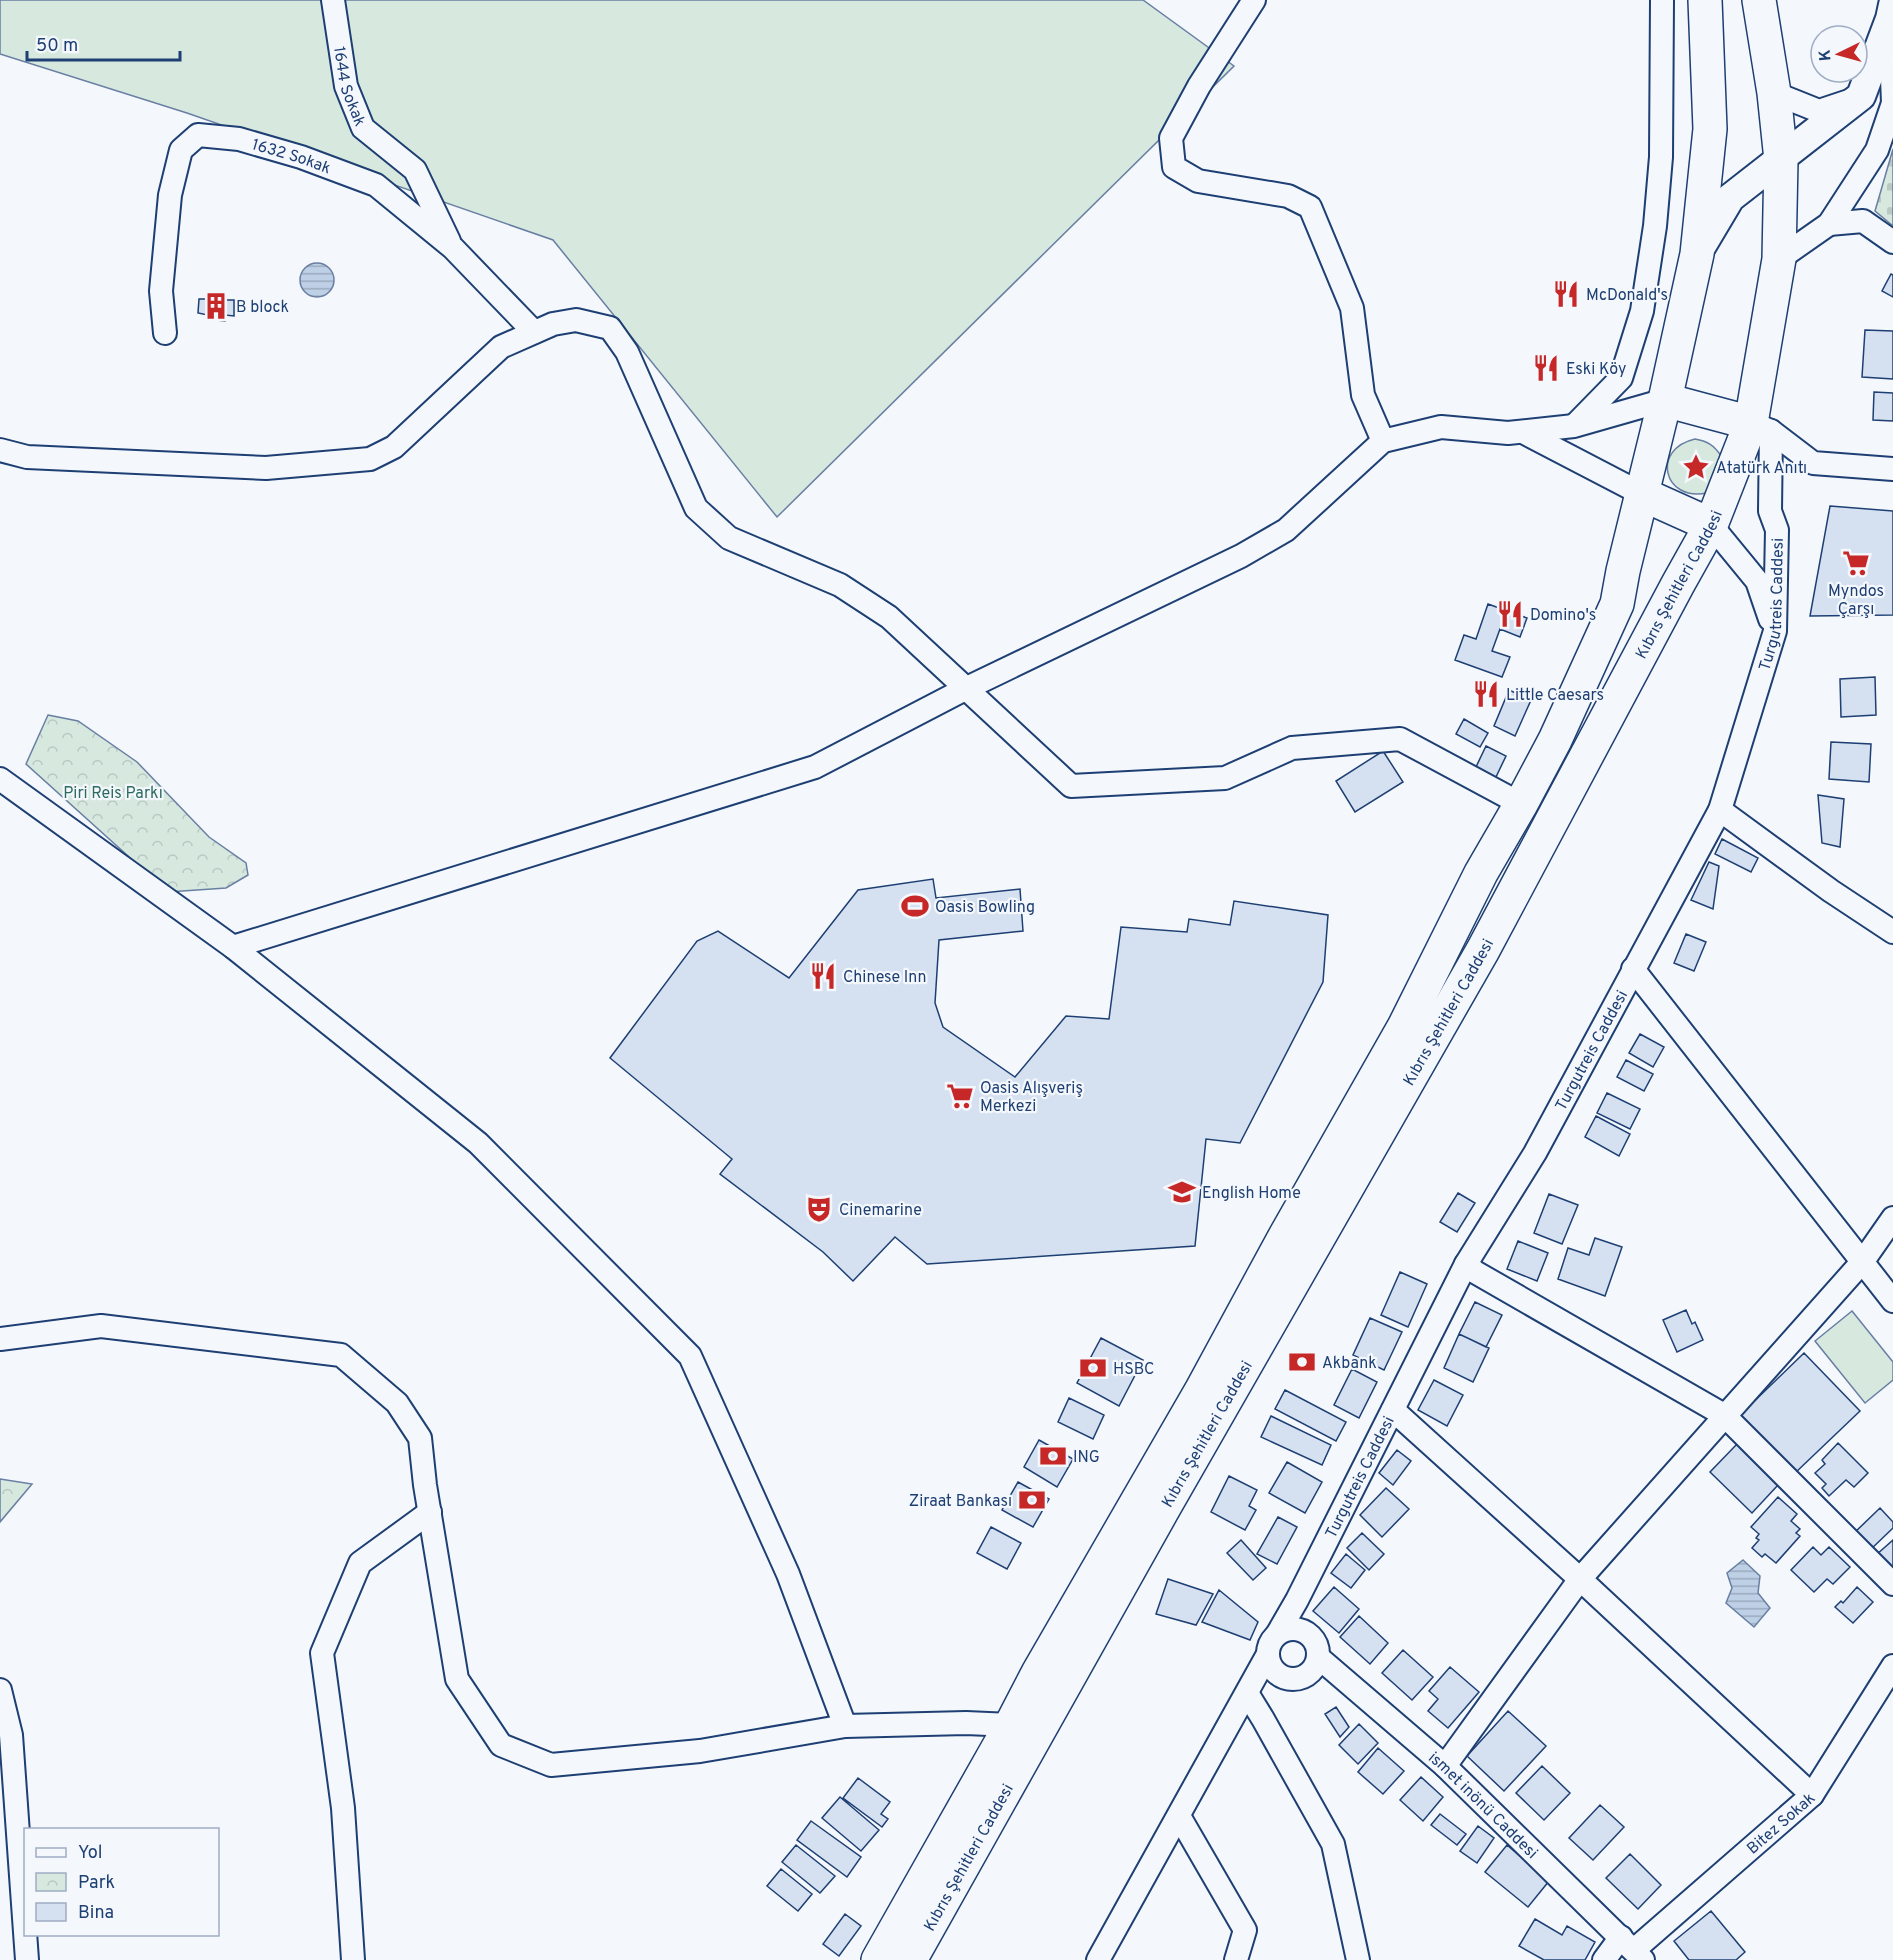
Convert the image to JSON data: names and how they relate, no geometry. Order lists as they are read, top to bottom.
{
  "streets": {
    "highway": ["Kıbrıs Şehitleri Caddesi"],
    "street": [
      "1644 Sokak",
      "1632 Sokak",
      "Turgutreis Caddesi",
      "ismet inönü Caddesi",
      "Bitez Sokak"
    ]
  },
  "crossings": [
    ["1644 Sokak", "1632 Sokak"],
    ["Kıbrıs Şehitleri Caddesi", "Turgutreis Caddesi"],
    ["Turgutreis Caddesi", "ismet inönü Caddesi"],
    ["ismet inönü Caddesi", "Bitez Sokak"]
  ],
  "parks": ["Piri Reis Parkı"],
  "places": {
    "restaurant": [
      "McDonald's",
      "Eski Köy",
      "Domino's",
      "Little Caesars",
      "Chinese Inn"
    ],
    "building": ["B block"],
    "place": ["Atatürk Anıtı"],
    "supermarket": ["Myndos Çarşı", "Oasis Alışveriş Merkezi"],
    "sports": ["Oasis Bowling"],
    "school or university": ["English Home"],
    "theatre": ["Cinemarine"],
    "bank": [
      "Akbank",
      "HSBC",
      "ING",
      "Ziraat Bankası"
    ]
  },
  "legend": ["Yol", "Park", "Bina"],
  "scale_bar": "50 m",
  "north": "left"
}
